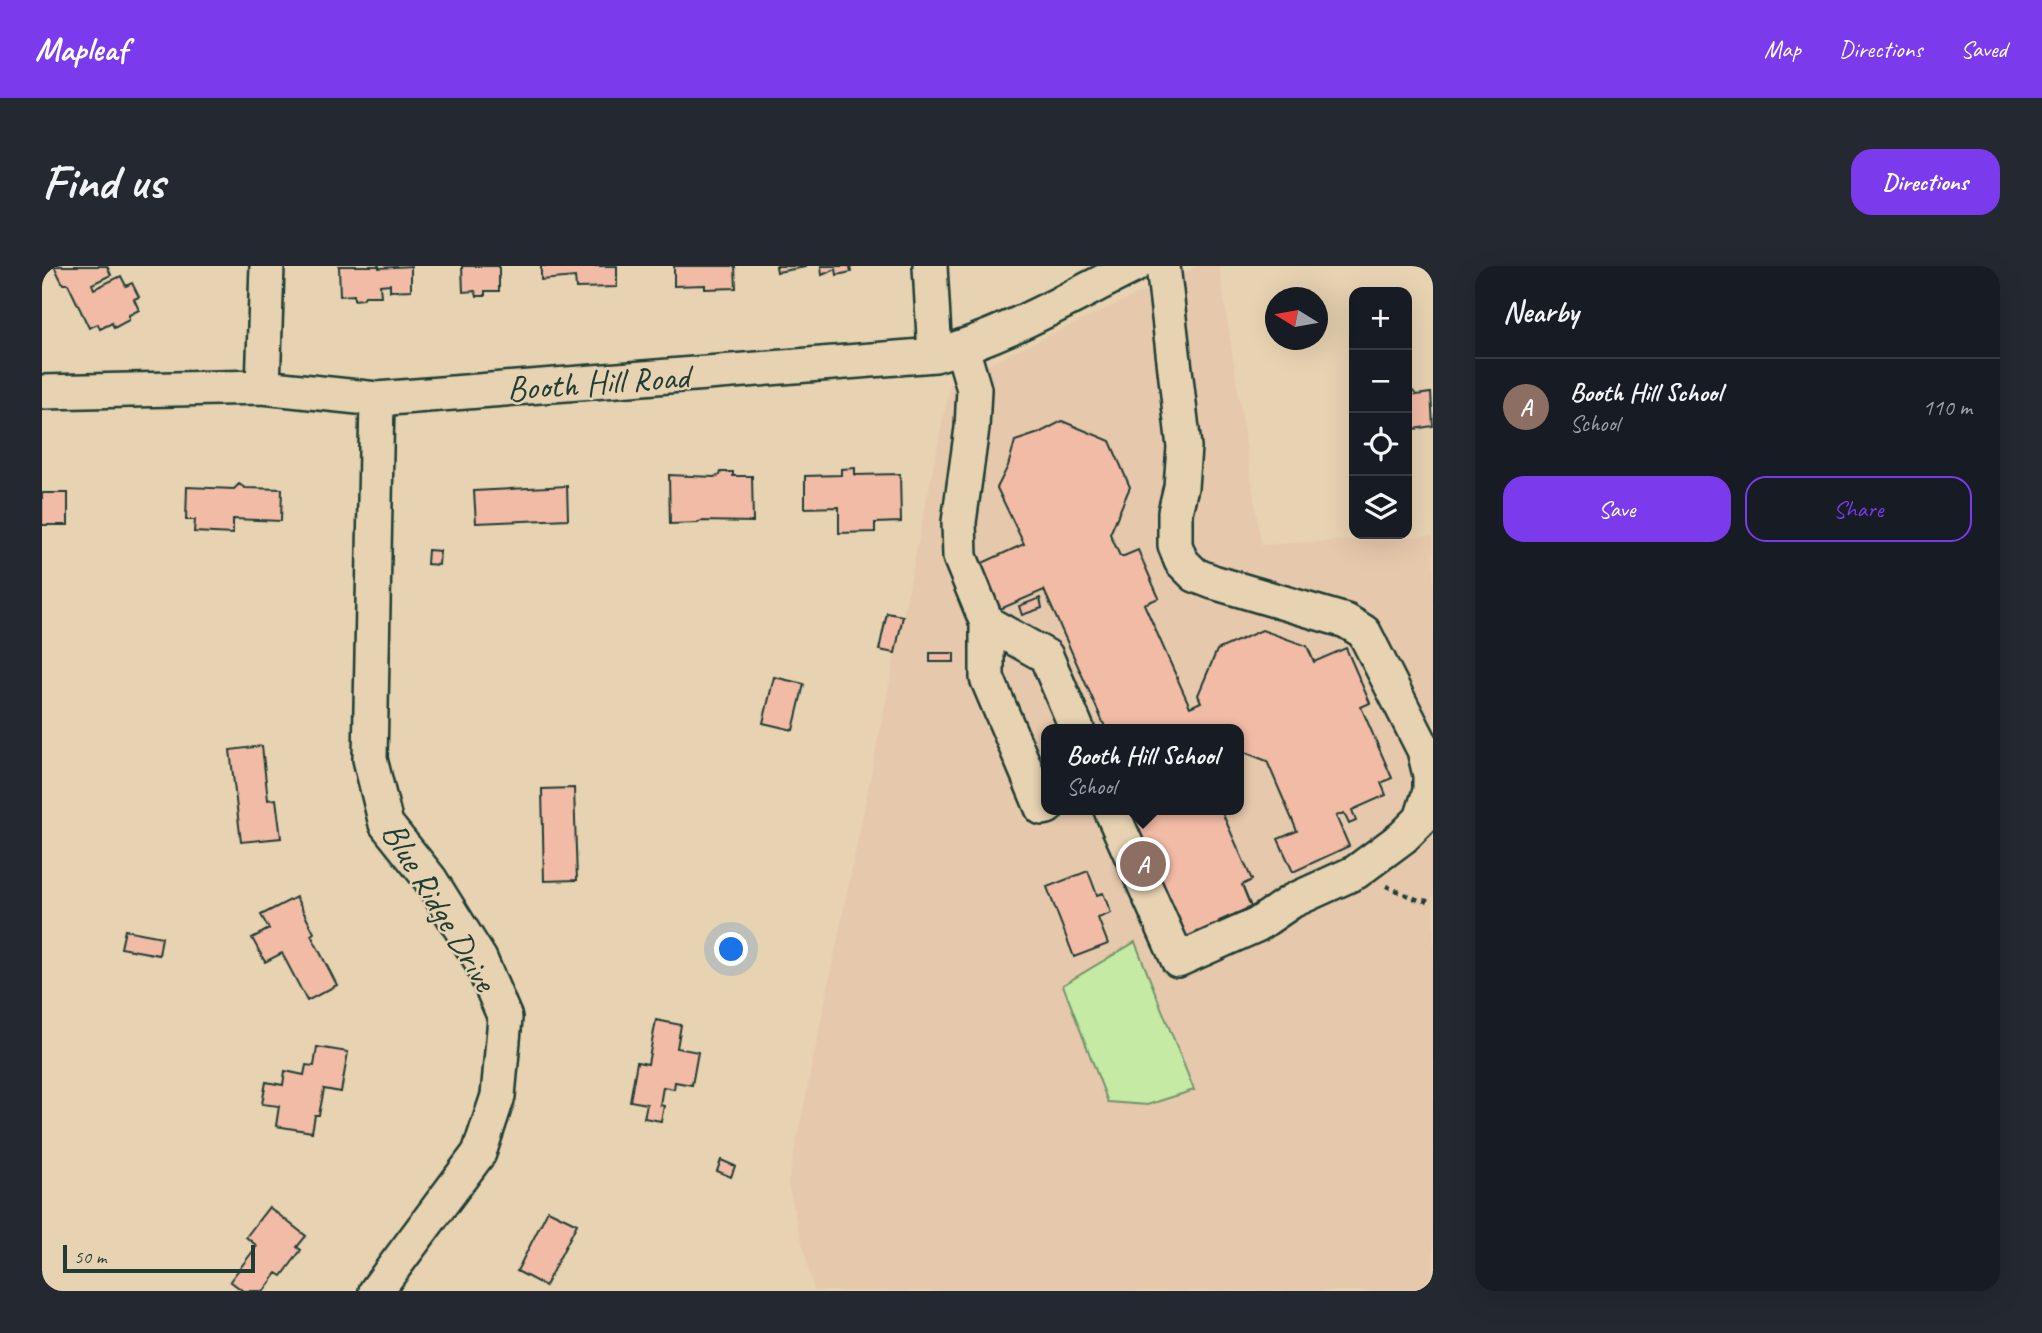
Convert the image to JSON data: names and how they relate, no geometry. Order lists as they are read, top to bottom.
{
  "streets": {
    "street": ["Booth Hill Road", "Blue Ridge Drive"]
  },
  "crossings": [
    ["Booth Hill Road", "Blue Ridge Drive"]
  ],
  "scale_bar": "50 m",
  "north": "left",
  "page": {
    "header": "Mapleaf",
    "nav": ["Map", "Directions", "Saved"],
    "buttons": [
      "Directions",
      ["Save", "Share"]
    ],
    "title": "Find us",
    "heading": "Nearby",
    "map_buttons": ["+", "−"],
    "list": [
      {
        "mark": "A",
        "name": "Booth Hill School",
        "note": "School",
        "value": "110 m"
      }
    ],
    "popup": ["Booth Hill School", "School"],
    "pins": "A",
    "scale": "50 m"
  }
}
